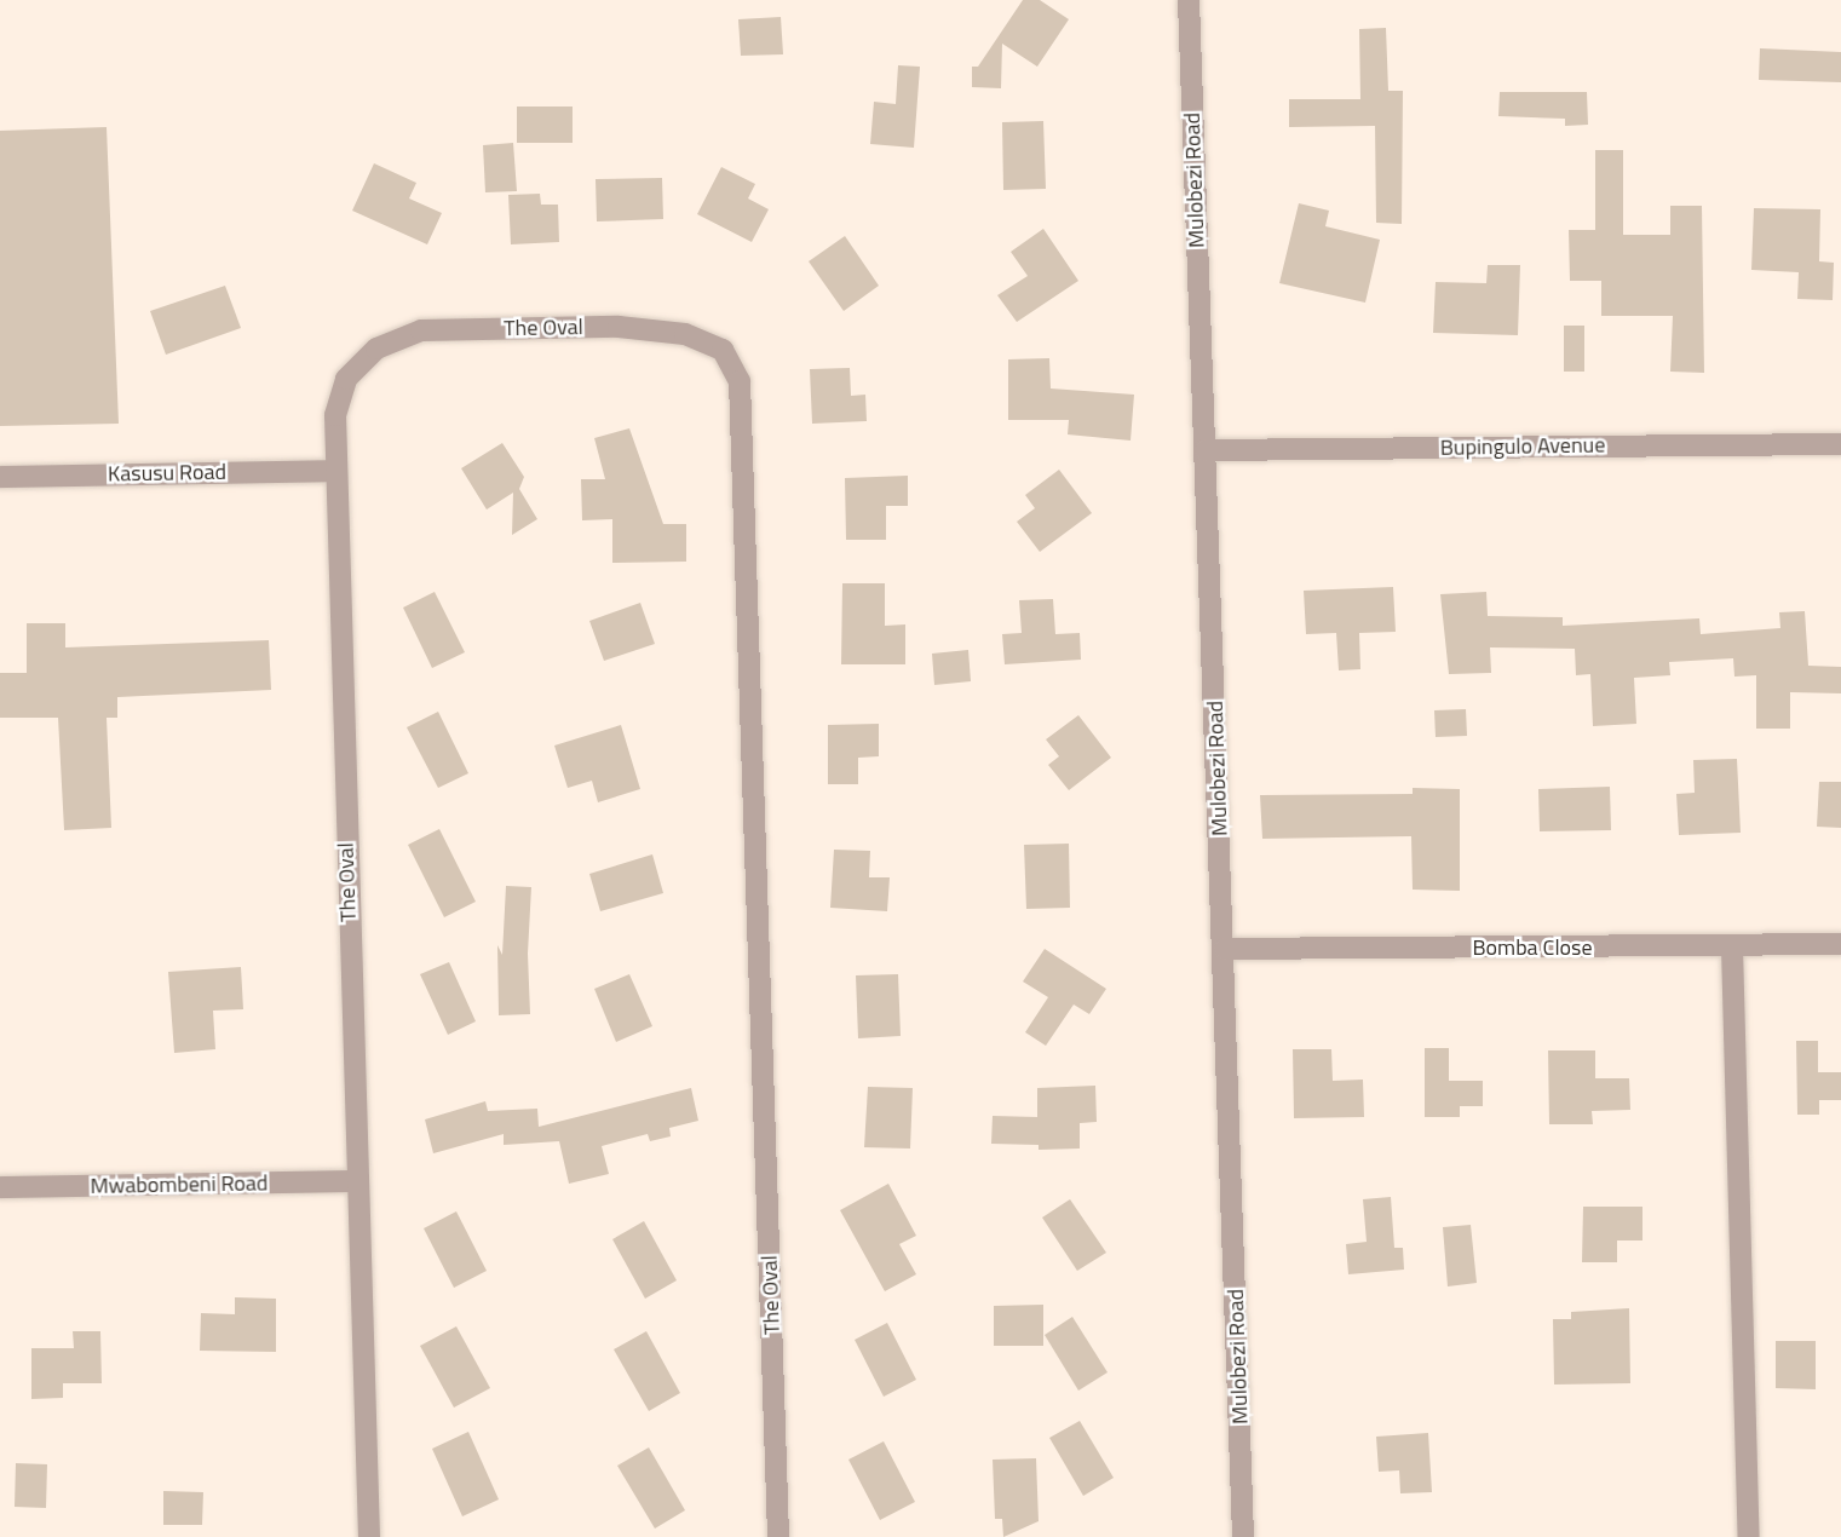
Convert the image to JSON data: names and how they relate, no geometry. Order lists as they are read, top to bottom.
{
  "streets": {
    "street": [
      "Mulobezi Road",
      "The Oval",
      "Bupingulo Avenue",
      "Kasusu Road",
      "Bomba Close",
      "Mwabombeni Road"
    ]
  },
  "crossings": [
    ["Mulobezi Road", "Bupingulo Avenue"],
    ["Mulobezi Road", "Bomba Close"],
    ["The Oval", "Kasusu Road"],
    ["The Oval", "Mwabombeni Road"]
  ]
}
